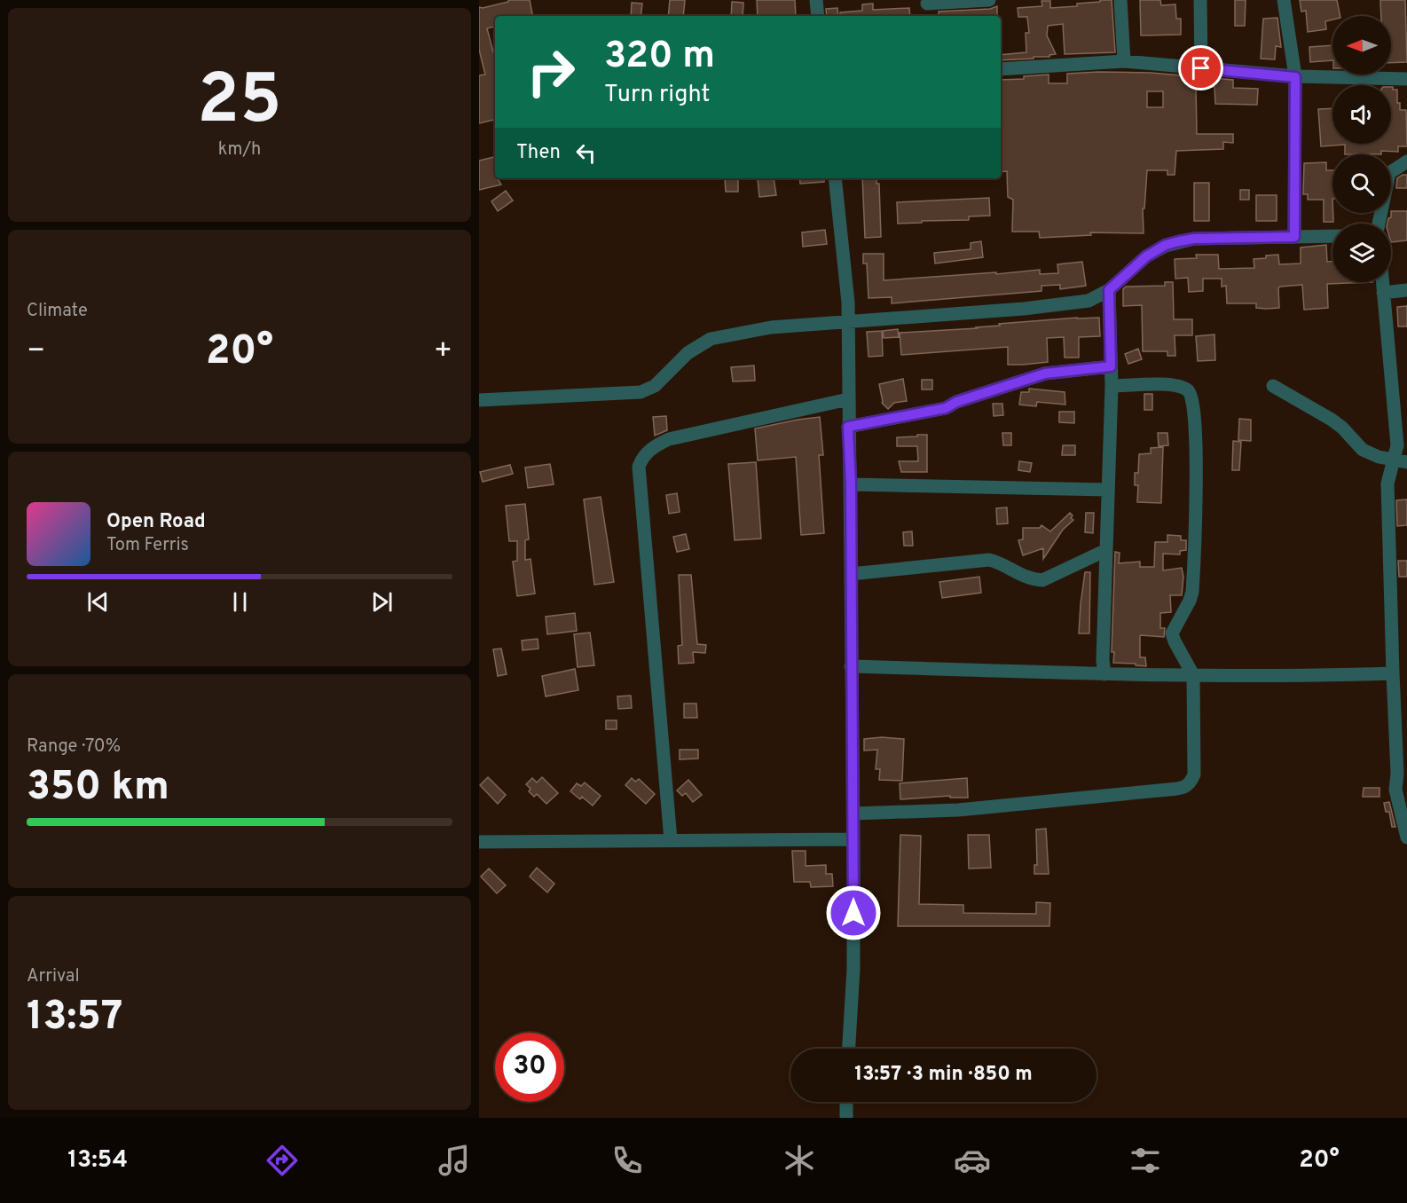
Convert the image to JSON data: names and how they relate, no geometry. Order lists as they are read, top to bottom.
{
  "north": "left",
  "page": {
    "tile": [
      ["25", "km/h"],
      "Climate",
      ["Range · 70%", "350 km"],
      ["Arrival", "13:57"]
    ],
    "turn": ["320 m", "Turn right"],
    "then": "Then",
    "heat": ["−", "20°", "+"],
    "song": ["Open Road", "Tom Ferris"],
    "limit": "30",
    "trip": "13:57 · 3 min · 850 m",
    "tabs": ["13:54", "20°"]
  }
}
